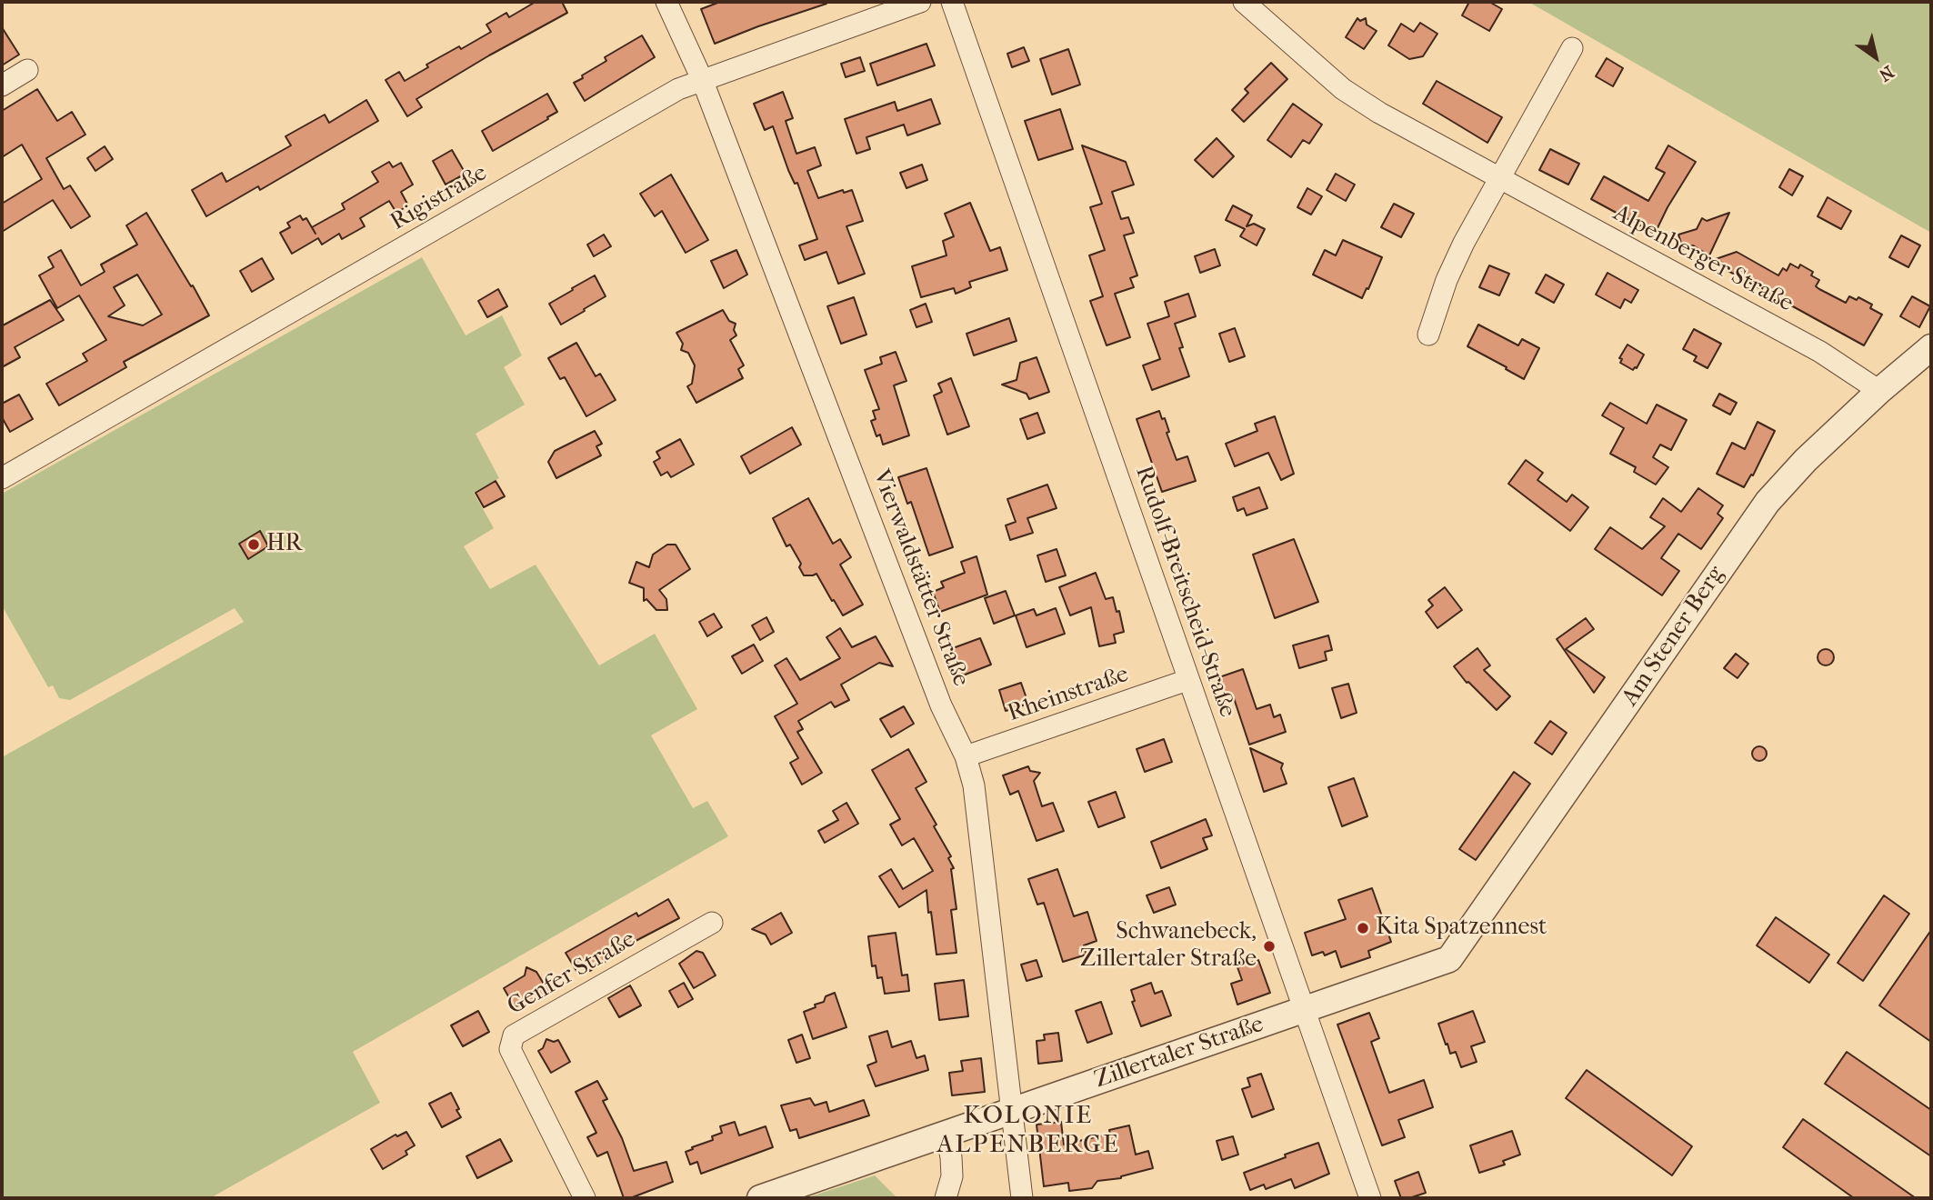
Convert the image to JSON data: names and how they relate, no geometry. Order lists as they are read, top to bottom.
{
  "streets": {
    "street": [
      "Rigistraße",
      "Alpenberger Straße",
      "Vierwaldstätter Straße",
      "Rudolf-Breitscheid-Straße",
      "Am Stener Berg",
      "Rheinstraße",
      "Genfer Straße",
      "Zillertaler Straße"
    ]
  },
  "crossings": [
    ["Rigistraße", "Vierwaldstätter Straße"],
    ["Alpenberger Straße", "Am Stener Berg"],
    ["Vierwaldstätter Straße", "Rheinstraße"],
    ["Vierwaldstätter Straße", "Zillertaler Straße"],
    ["Rudolf-Breitscheid-Straße", "Rheinstraße"],
    ["Rudolf-Breitscheid-Straße", "Zillertaler Straße"],
    ["Am Stener Berg", "Zillertaler Straße"]
  ],
  "districts": ["KOLONIE ALPENBERGE"],
  "places": ["HR", "Kita Spatzennest", "Schwanebeck, Zillertaler Straße"],
  "north": "bottom right"
}
